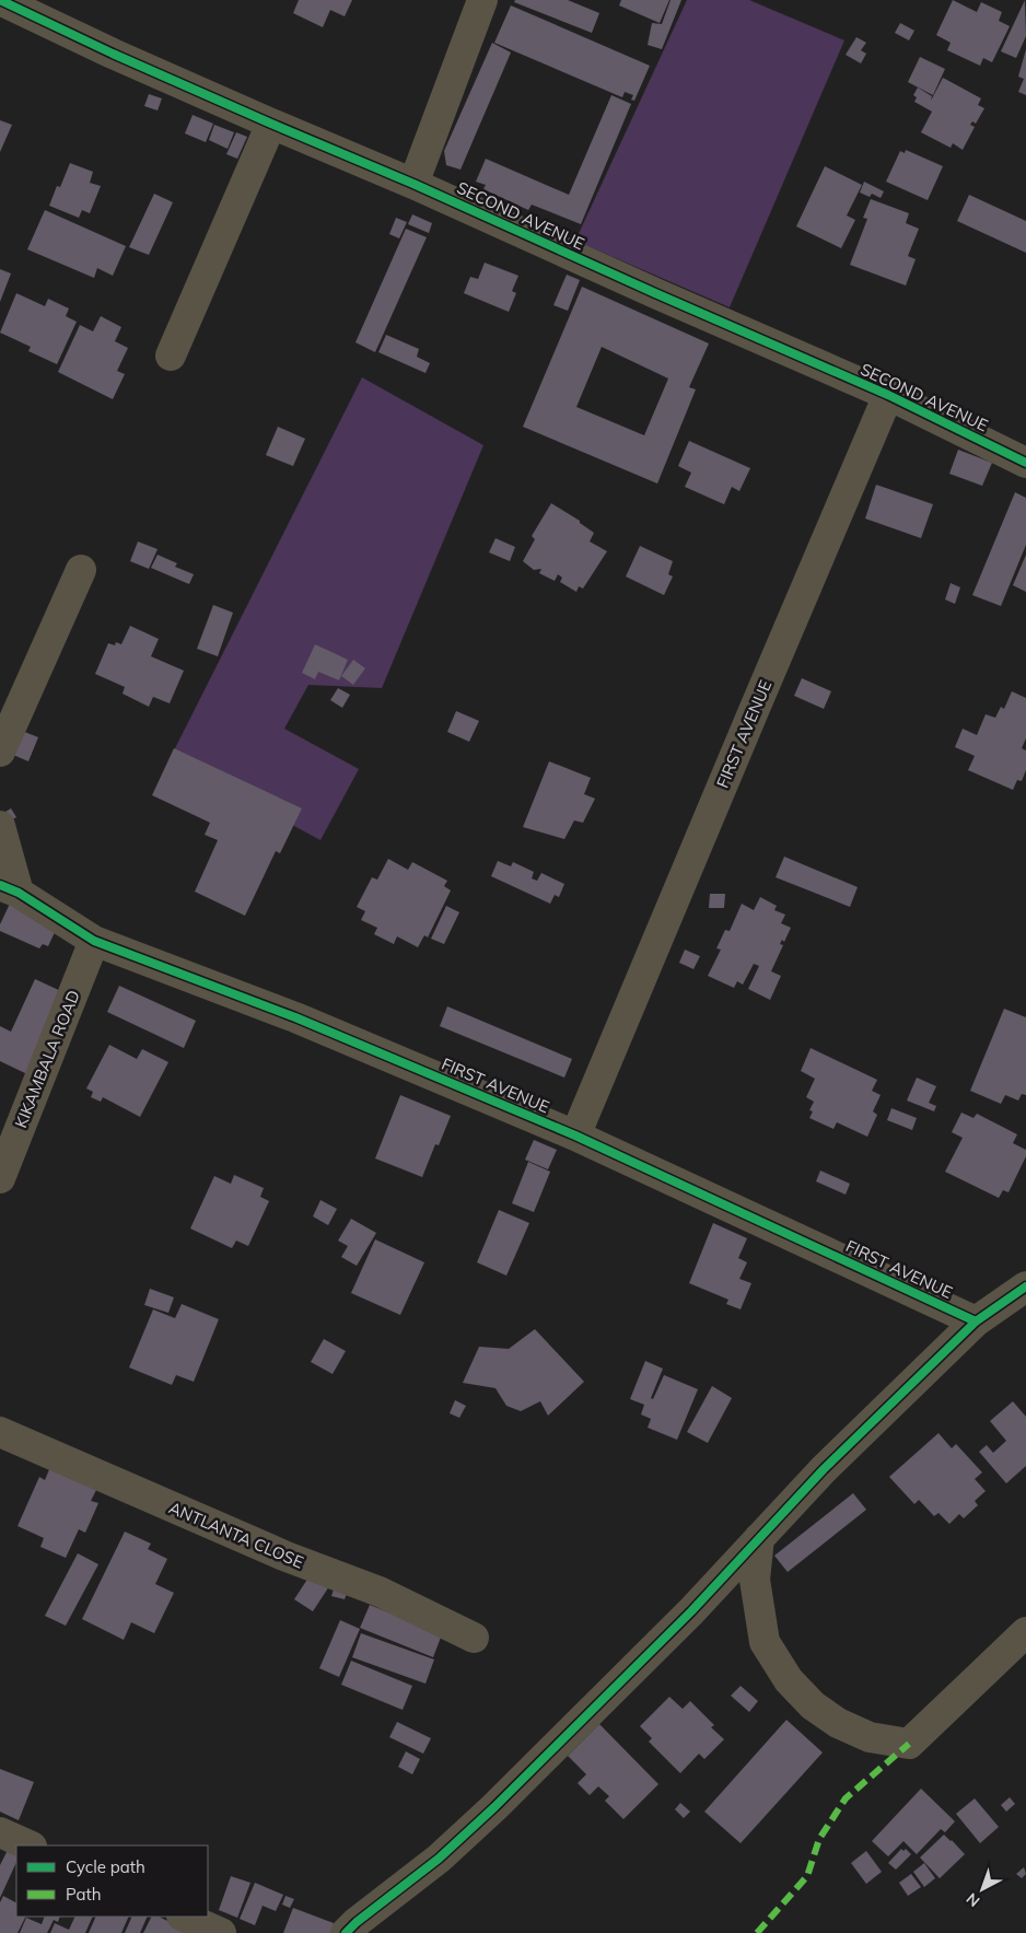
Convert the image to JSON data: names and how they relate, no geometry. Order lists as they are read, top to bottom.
{
  "streets": {
    "street": [
      "SECOND AVENUE",
      "FIRST AVENUE",
      "KIKAMBALA ROAD",
      "ANTLANTA CLOSE"
    ]
  },
  "crossings": [
    ["SECOND AVENUE", "FIRST AVENUE"],
    ["FIRST AVENUE", "KIKAMBALA ROAD"]
  ],
  "legend": ["Cycle path", "Path"],
  "north": "bottom left"
}
